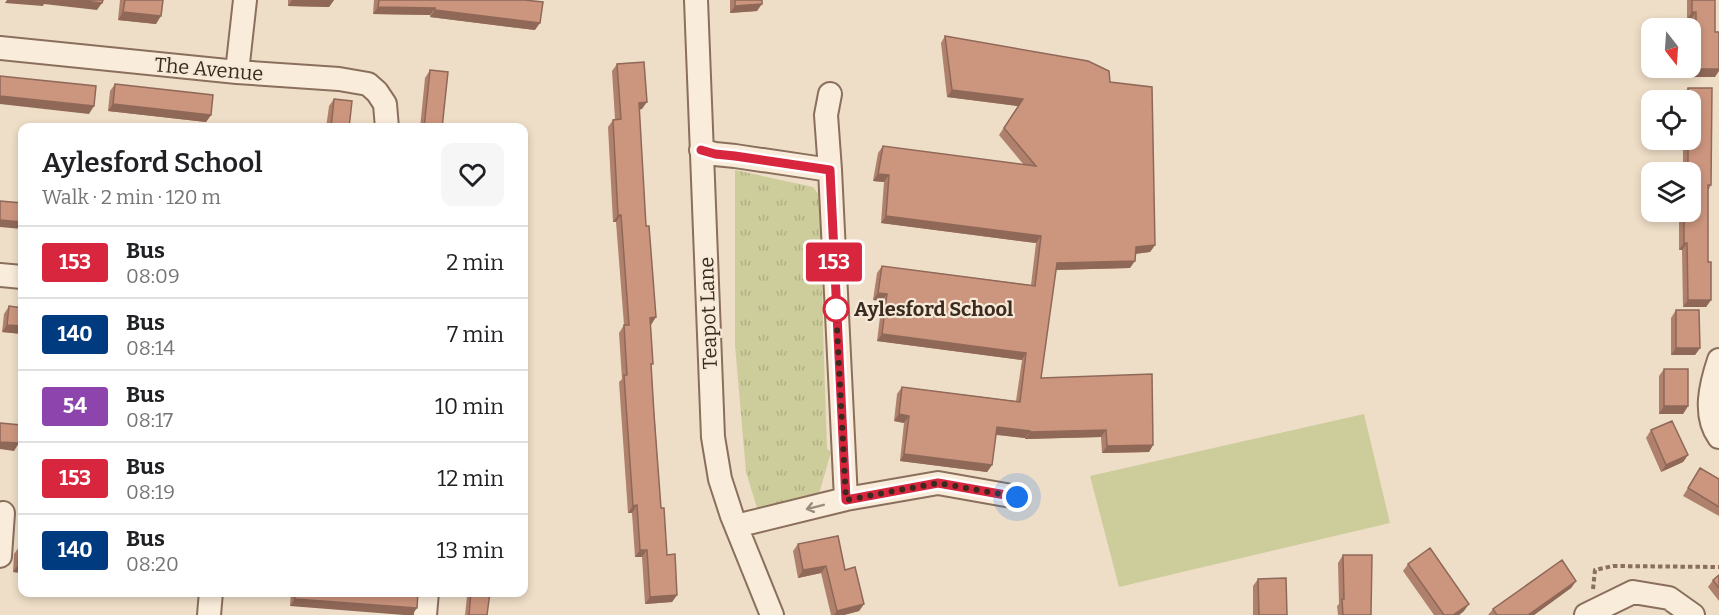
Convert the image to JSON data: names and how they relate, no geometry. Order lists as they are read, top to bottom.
{
  "streets": {
    "street": ["The Avenue", "Teapot Lane"]
  },
  "places": ["Aylesford School"],
  "lines": ["bus line 153"],
  "north": "bottom",
  "page": {
    "on_map": "153",
    "heading": ["Aylesford School", "Walk · 2 min · 120 m"],
    "list": [
      {
        "mark": "153",
        "name": "Bus",
        "note": "08:09",
        "value": "2 min"
      },
      {
        "mark": "140",
        "name": "Bus",
        "note": "08:14",
        "value": "7 min"
      },
      {
        "mark": "54",
        "name": "Bus",
        "note": "08:17",
        "value": "10 min"
      },
      {
        "mark": "153",
        "name": "Bus",
        "note": "08:19",
        "value": "12 min"
      },
      {
        "mark": "140",
        "name": "Bus",
        "note": "08:20",
        "value": "13 min"
      }
    ]
  }
}
